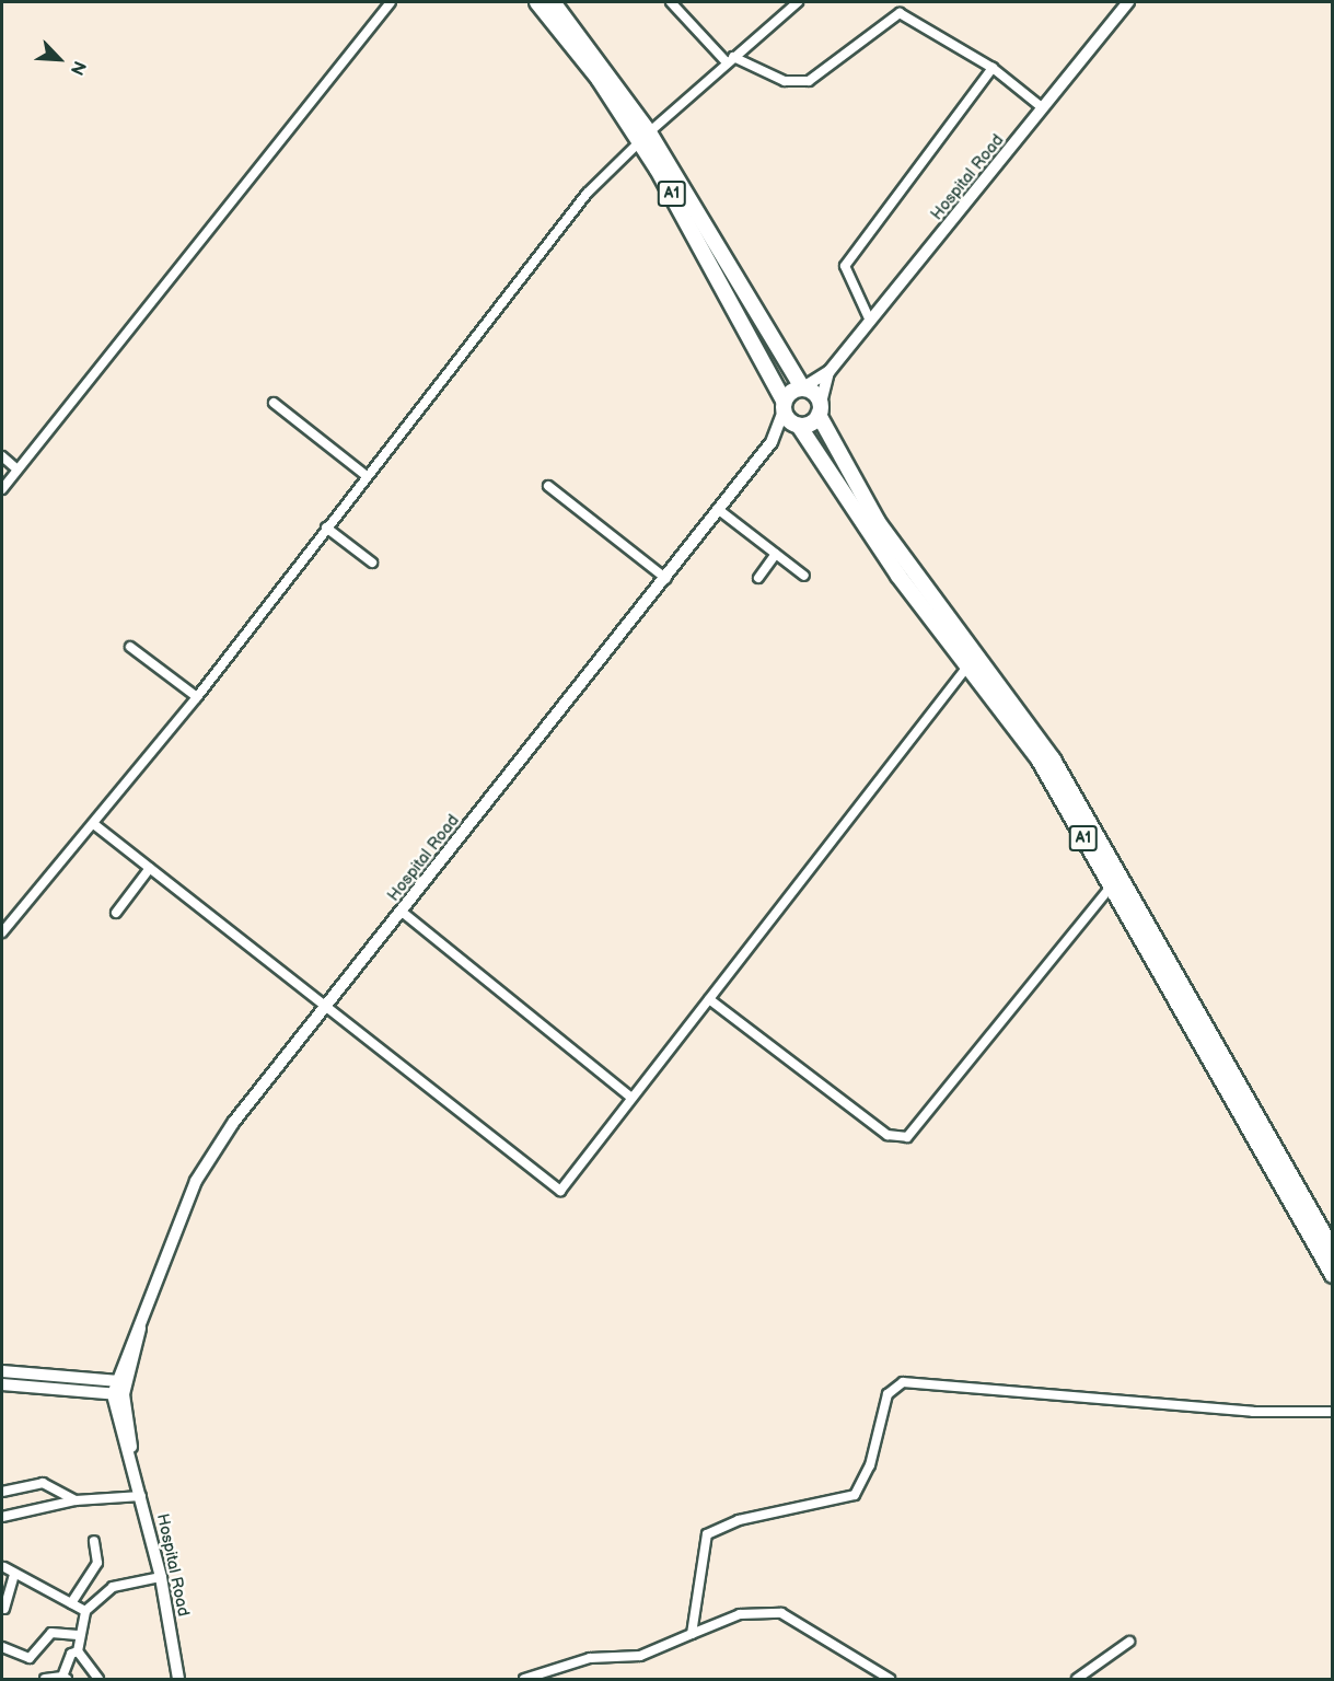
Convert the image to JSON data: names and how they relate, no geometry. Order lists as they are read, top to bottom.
{
  "streets": {
    "highway": ["A1"],
    "street": ["Hospital Road"]
  },
  "north": "bottom right"
}
